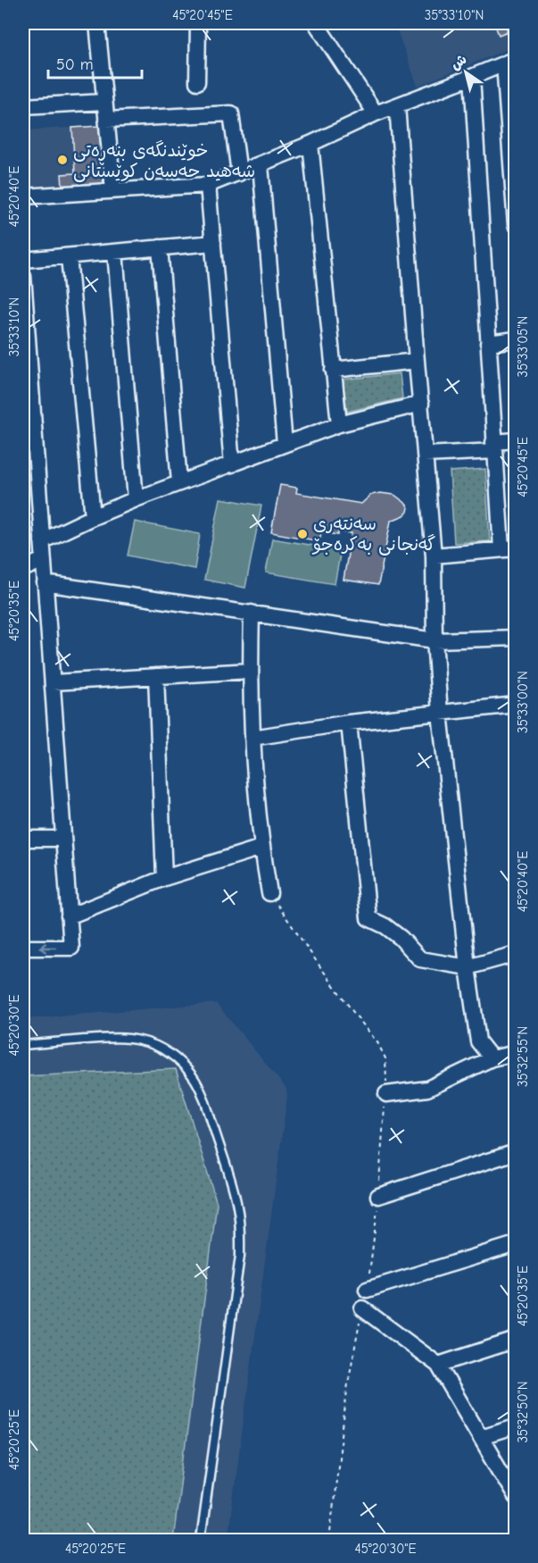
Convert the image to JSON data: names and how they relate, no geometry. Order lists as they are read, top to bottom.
{
  "places": ["خوێندنگەی بنەڕەتی شەهید حەسەن کوێستانی", "سەنتەری گەنجانی بەکرەجۆ"],
  "scale_bar": "50 m",
  "north": "top left",
  "coordinates": [
    "45°20'45\"E",
    "35°33'10\"N",
    "45°20'40\"E",
    "35°33'05\"N",
    "45°20'35\"E",
    "35°33'00\"N",
    "45°20'30\"E",
    "35°32'55\"N",
    "35°32'50\"N",
    "45°20'25\"E"
  ]
}
